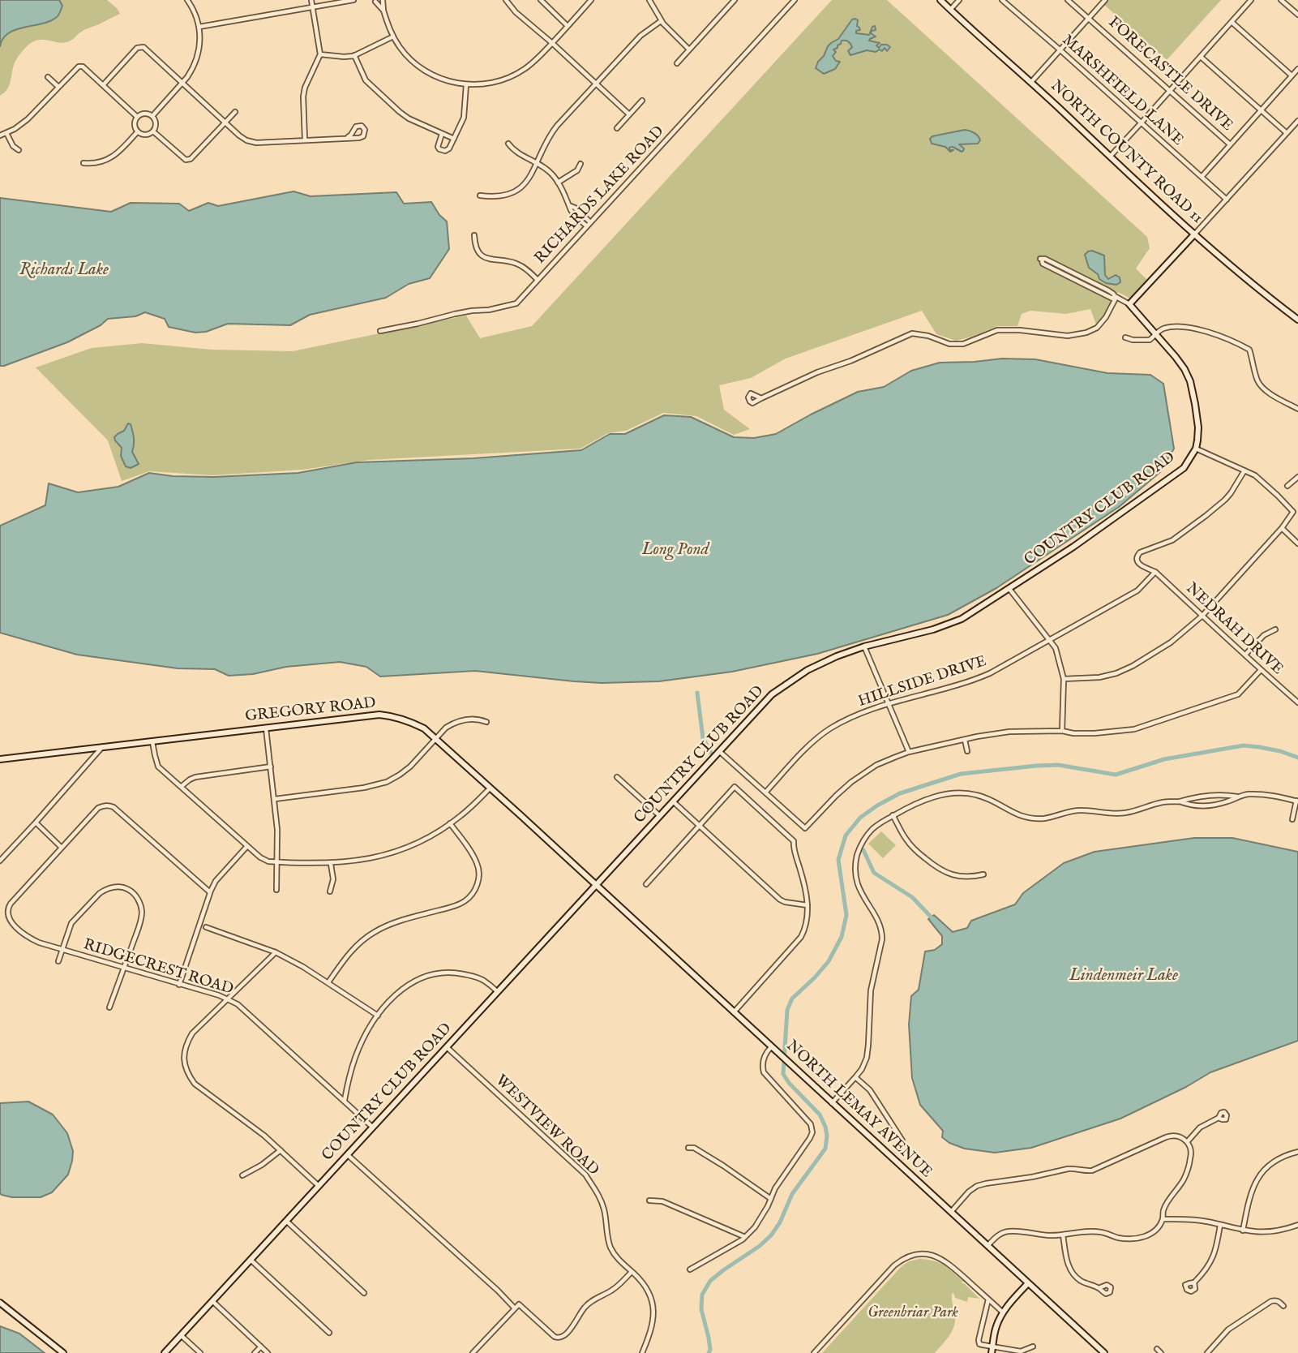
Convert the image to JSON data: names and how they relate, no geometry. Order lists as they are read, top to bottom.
{
  "streets": {
    "street": [
      "FORECASTLE DRIVE",
      "MARSHFIELD LANE",
      "NORTH COUNTY ROAD 11",
      "RICHARDS LAKE ROAD",
      "COUNTRY CLUB ROAD",
      "NEDRAH DRIVE",
      "HILLSIDE DRIVE",
      "GREGORY ROAD",
      "RIDGECREST ROAD",
      "NORTH LEMAY AVENUE",
      "WESTVIEW ROAD"
    ]
  },
  "crossings": [
    ["COUNTRY CLUB ROAD", "GREGORY ROAD"],
    ["COUNTRY CLUB ROAD", "RIDGECREST ROAD"],
    ["COUNTRY CLUB ROAD", "NORTH LEMAY AVENUE"],
    ["COUNTRY CLUB ROAD", "WESTVIEW ROAD"],
    ["NEDRAH DRIVE", "HILLSIDE DRIVE"],
    ["GREGORY ROAD", "NORTH LEMAY AVENUE"]
  ],
  "water": ["Richards Lake", "Long Pond", "Lindenmeir Lake"],
  "parks": ["Greenbriar Park"]
}
